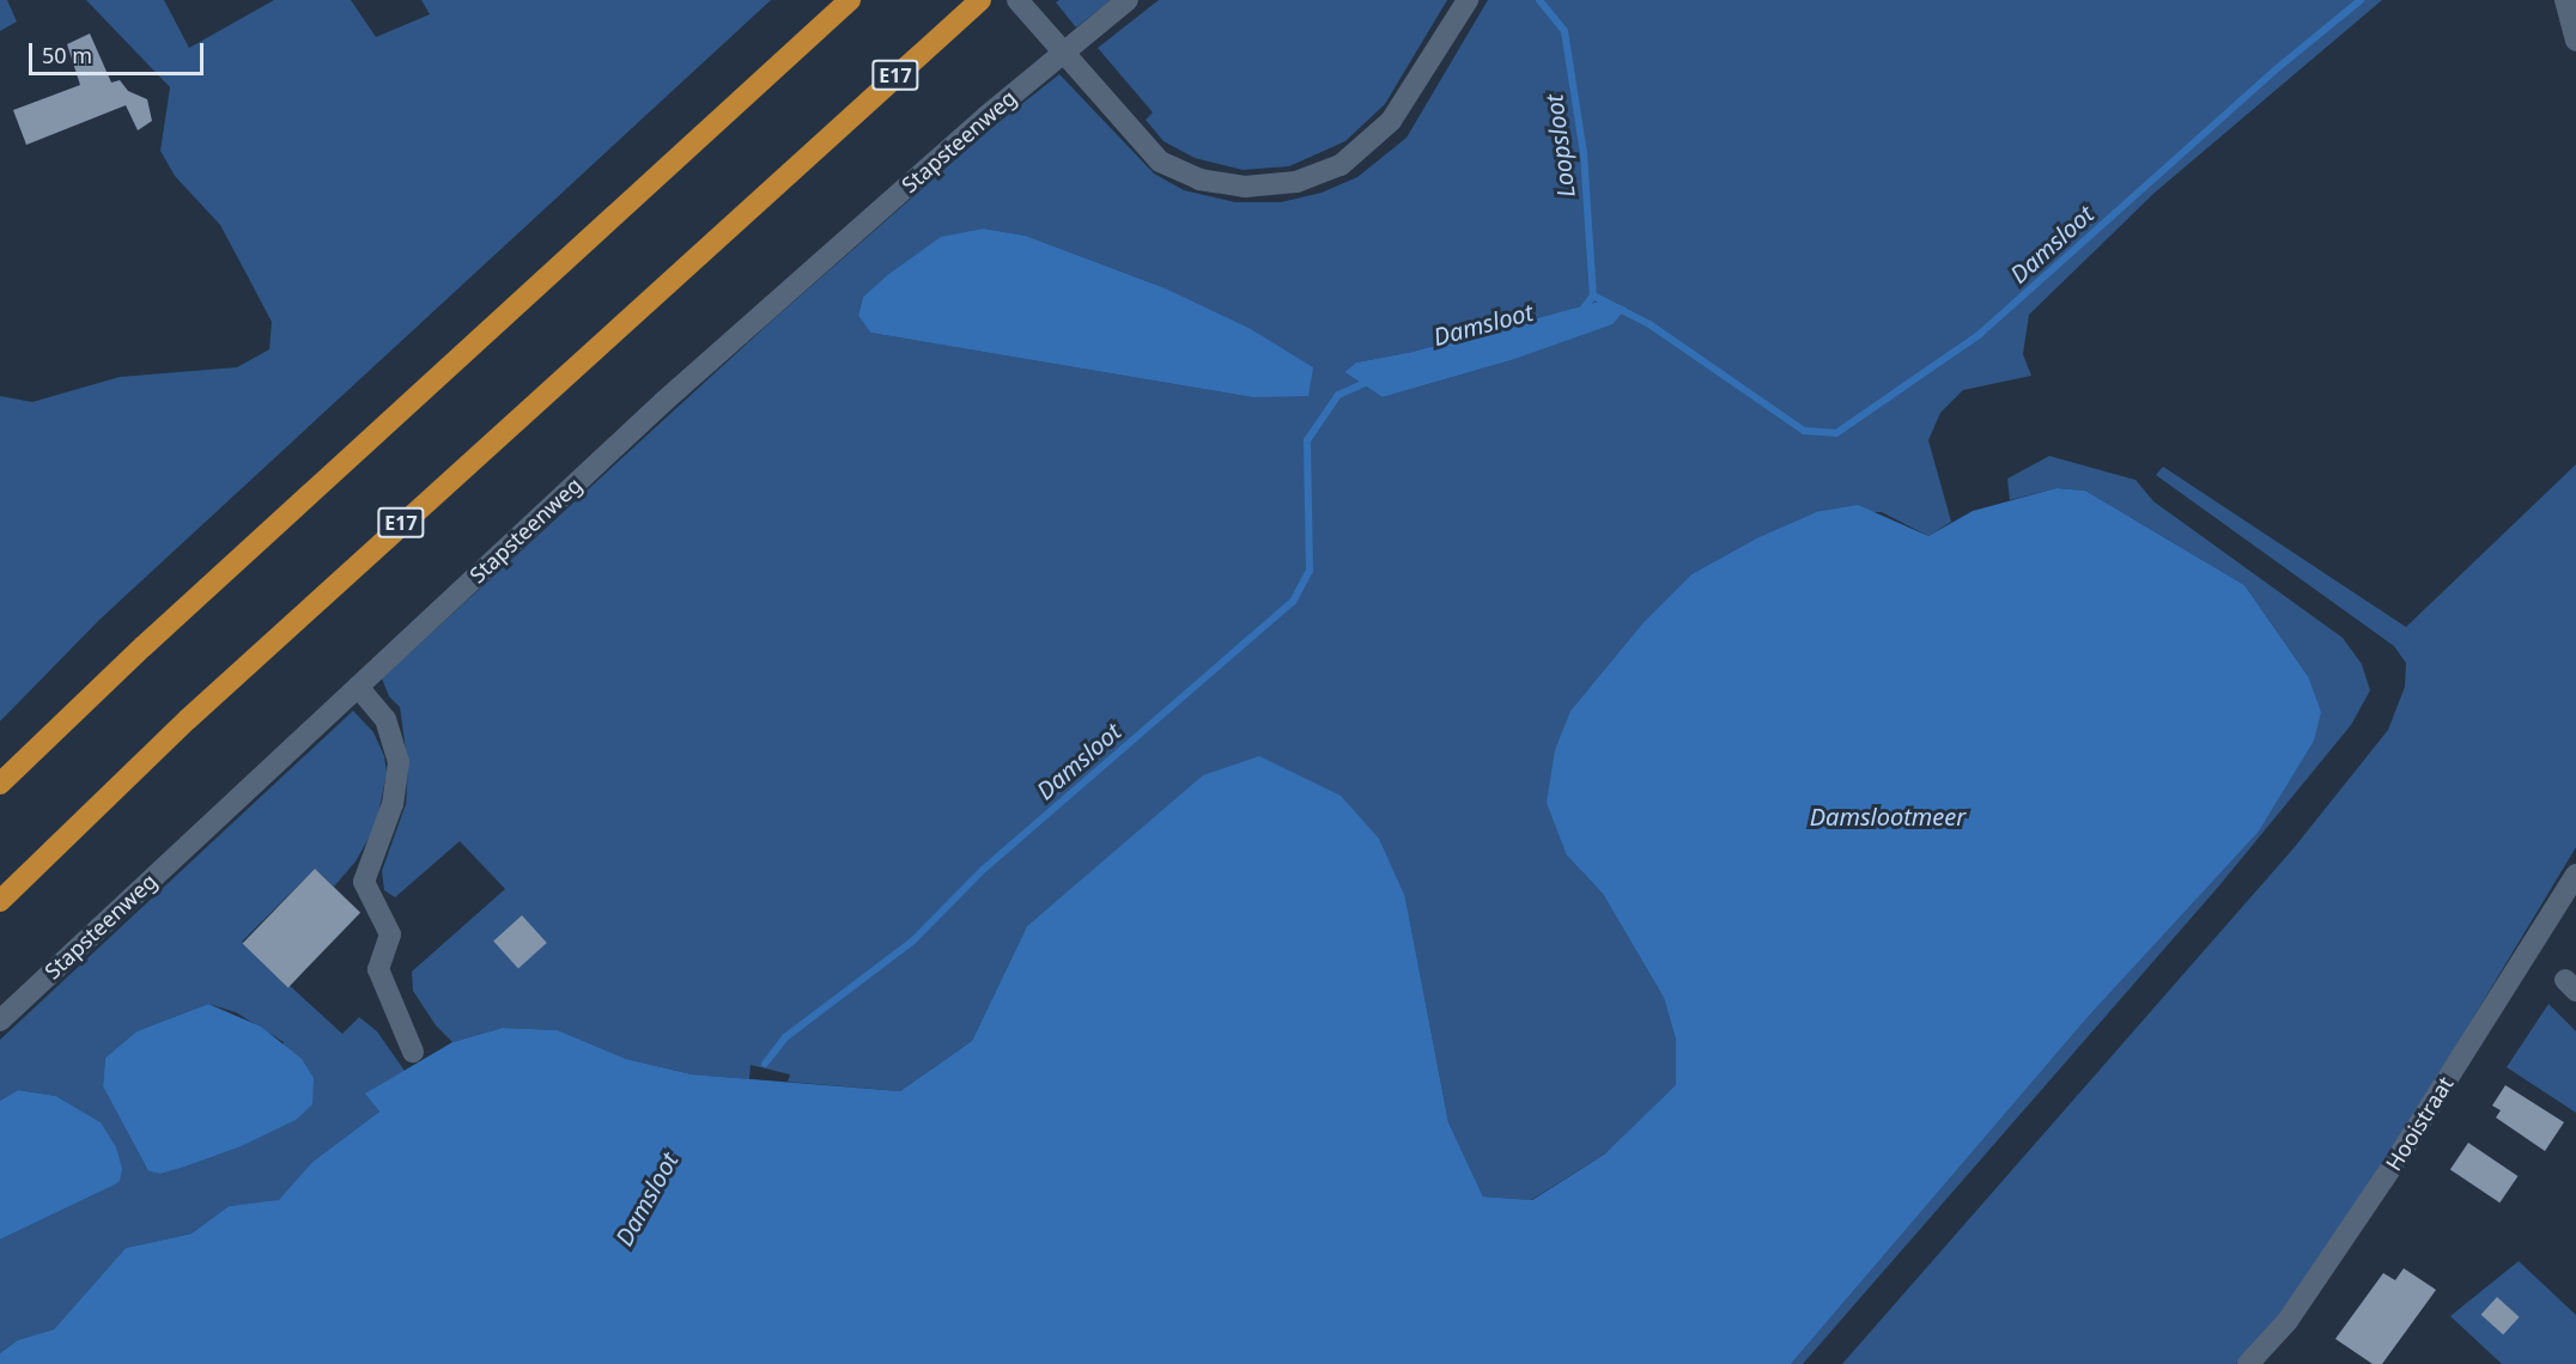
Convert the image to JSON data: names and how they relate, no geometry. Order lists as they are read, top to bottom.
{
  "streets": {
    "highway": ["E17"],
    "street": ["Stapsteenweg", "Hooistraat"]
  },
  "water": ["Loopsloot", "Damsloot", "Damslootmeer"],
  "scale_bar": "50 m"
}
